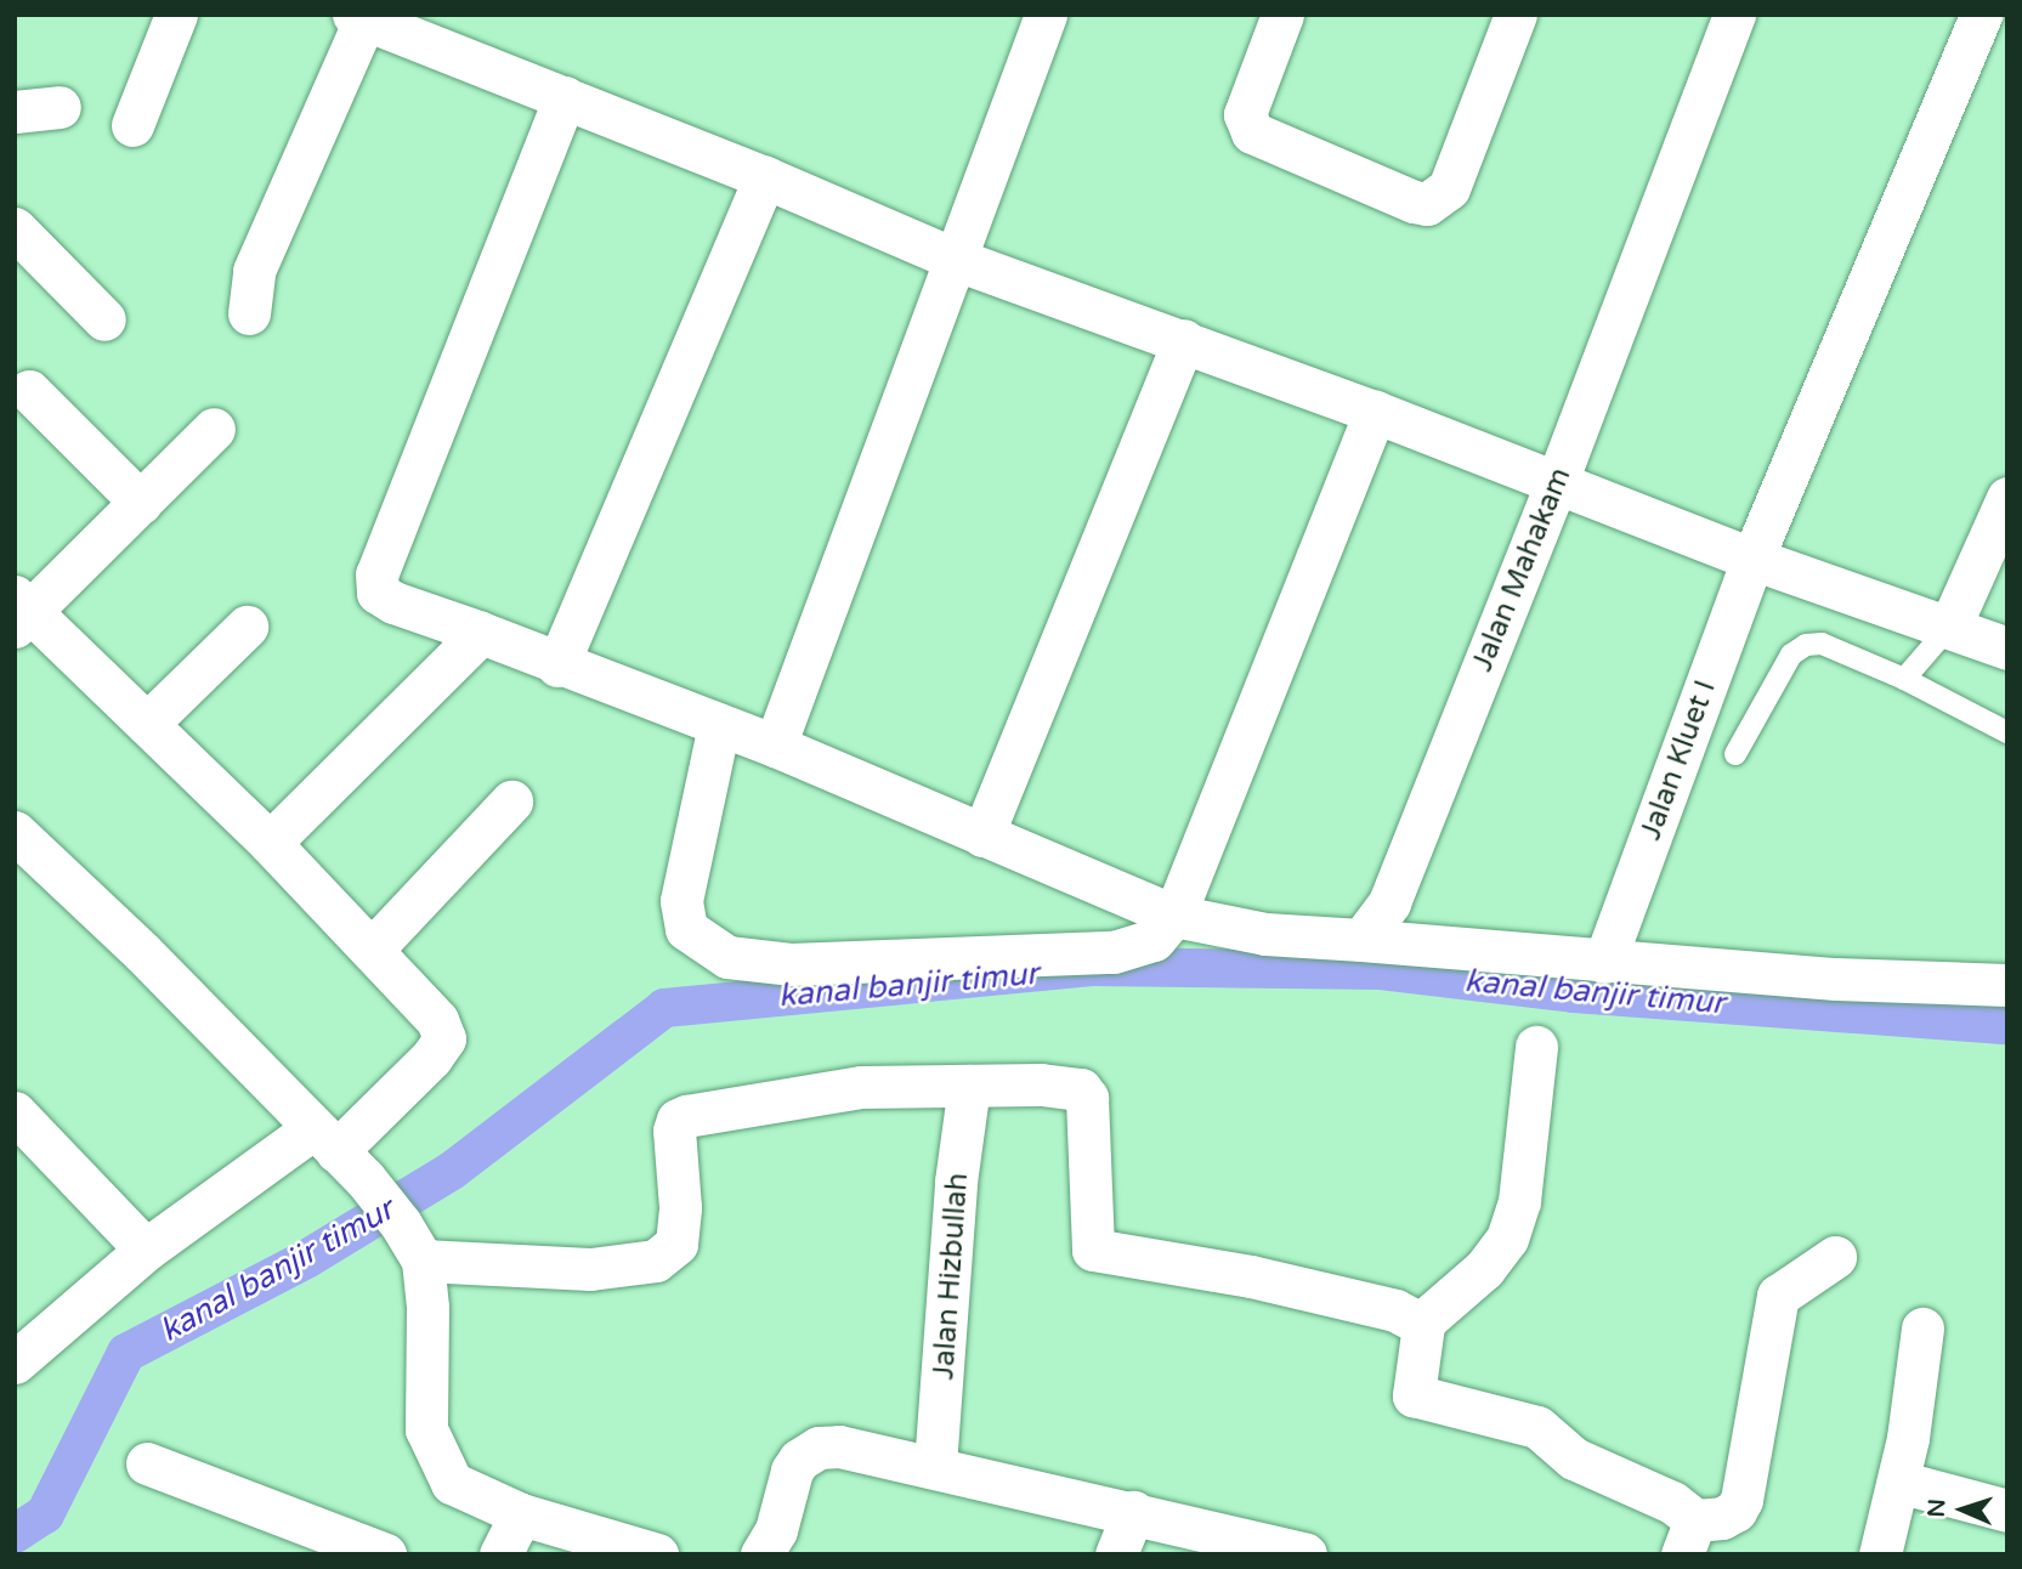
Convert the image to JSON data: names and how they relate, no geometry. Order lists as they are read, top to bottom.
{
  "streets": {
    "street": ["Jalan Mahakam", "Jalan Kluet I", "Jalan Hizbullah"]
  },
  "water": ["kanal banjir timur"],
  "north": "left"
}
